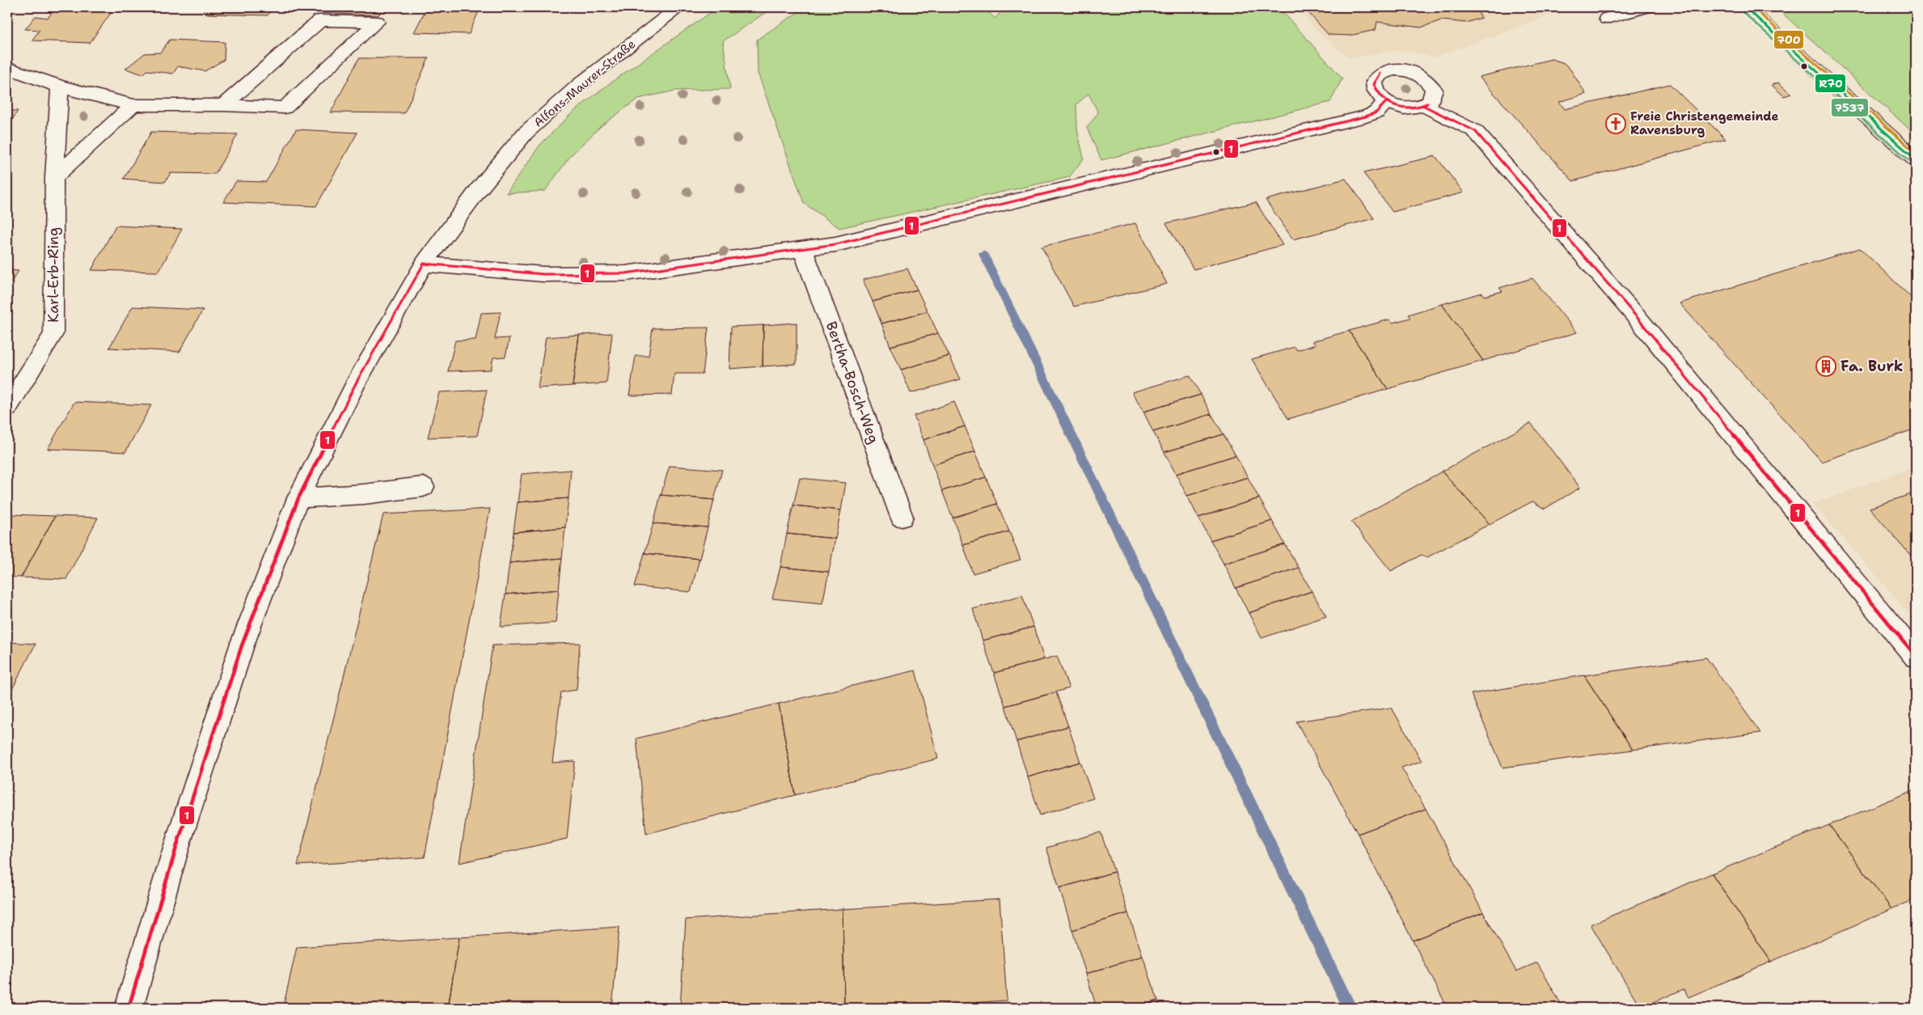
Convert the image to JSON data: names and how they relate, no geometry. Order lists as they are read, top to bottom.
{
  "streets": {
    "street": ["Alfons-Maurer-Straße", "Karl-Erb-Ring", "Bertha-Bosch-Weg"]
  },
  "places": {
    "church": ["Freie Christengemeinde Ravensburg"],
    "building": ["Fa. Burk"]
  },
  "lines": [
    "transit line R70",
    "transit line 700",
    "transit line 7537",
    "transit line 1"
  ]
}
